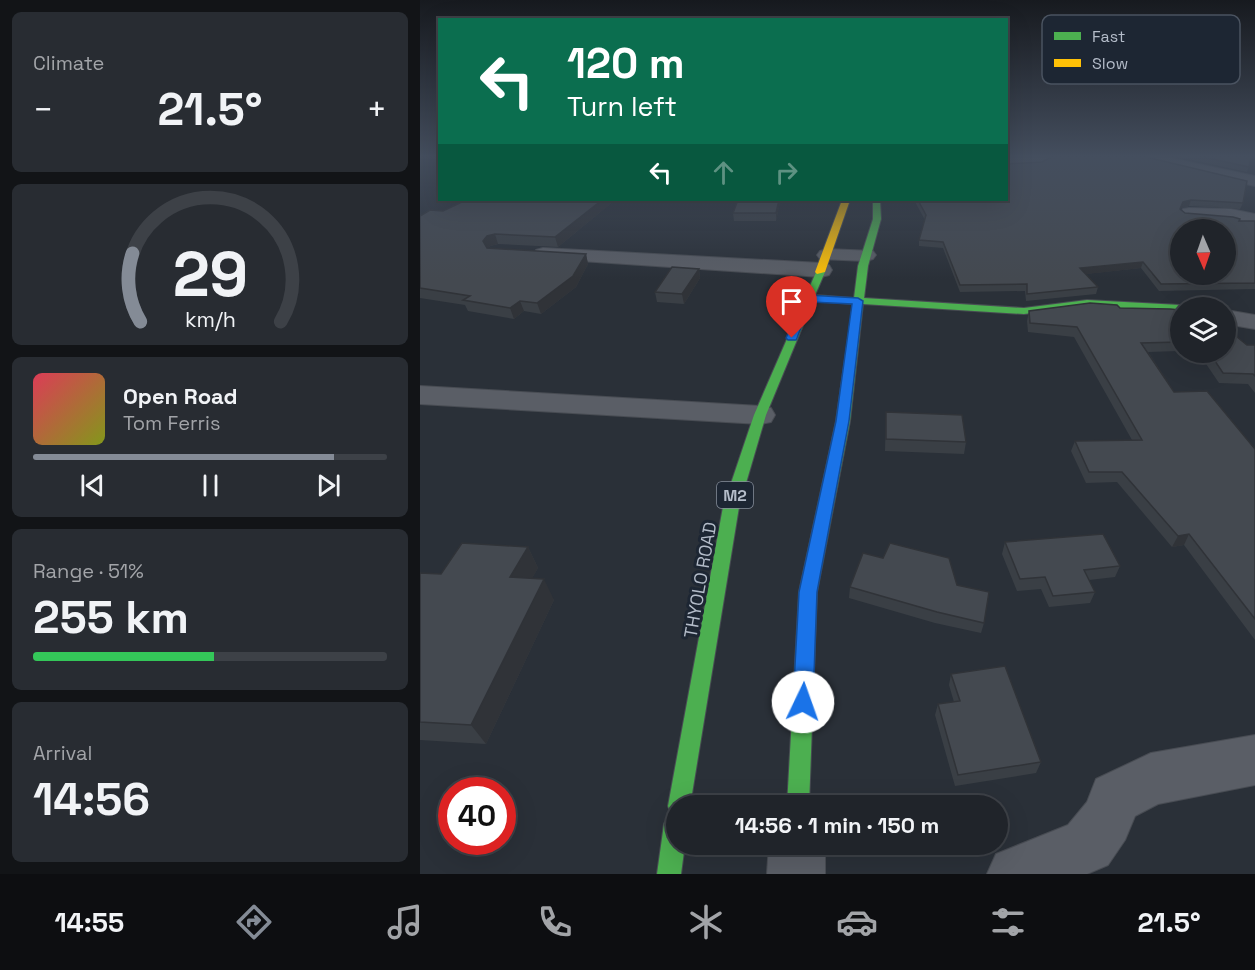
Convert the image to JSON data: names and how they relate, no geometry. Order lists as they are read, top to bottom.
{
  "streets": {
    "main road": ["M2", "THYOLO ROAD"]
  },
  "legend": ["Fast", "Slow"],
  "north": "bottom",
  "page": {
    "tile": [
      "Climate",
      ["Range · 51%", "255 km"],
      ["Arrival", "14:56"]
    ],
    "turn": ["120 m", "Turn left"],
    "heat": ["−", "21.5°", "+"],
    "song": ["Open Road", "Tom Ferris"],
    "limit": "40",
    "trip": "14:56 · 1 min · 150 m",
    "tabs": ["14:55", "21.5°"],
    "gauge": ["29", "km/h"]
  }
}
